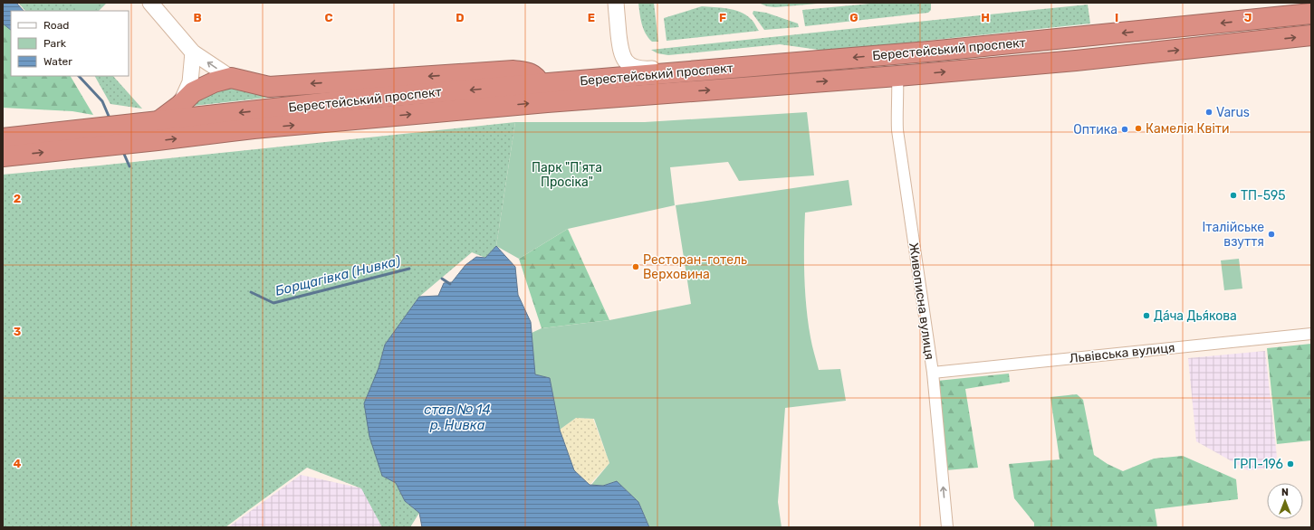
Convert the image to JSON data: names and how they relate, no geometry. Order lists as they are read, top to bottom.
{
  "streets": {
    "highway": ["Берестейський проспект"],
    "street": ["Живописна вулиця", "Львівська вулиця"]
  },
  "crossings": [
    ["Берестейський проспект", "Живописна вулиця"],
    ["Живописна вулиця", "Львівська вулиця"]
  ],
  "water": ["Борщагівка (Нивка)", "став № 14 р. Нивка"],
  "parks": ["Парк \"П'ята Просіка\""],
  "places": [
    "Varus",
    "Камелія Квіти",
    "Оптика",
    "ТП-595",
    "Італійське взуття",
    "Ресторан-готель Верховина",
    "Да́ча Дья́кова",
    "ГРП-196"
  ],
  "legend": ["Road", "Park", "Water"],
  "north": "top",
  "grid": {
    "columns": [
      "B",
      "C",
      "D",
      "E",
      "F",
      "G",
      "H",
      "I",
      "J"
    ],
    "rows": ["2", "3", "4"]
  }
}
